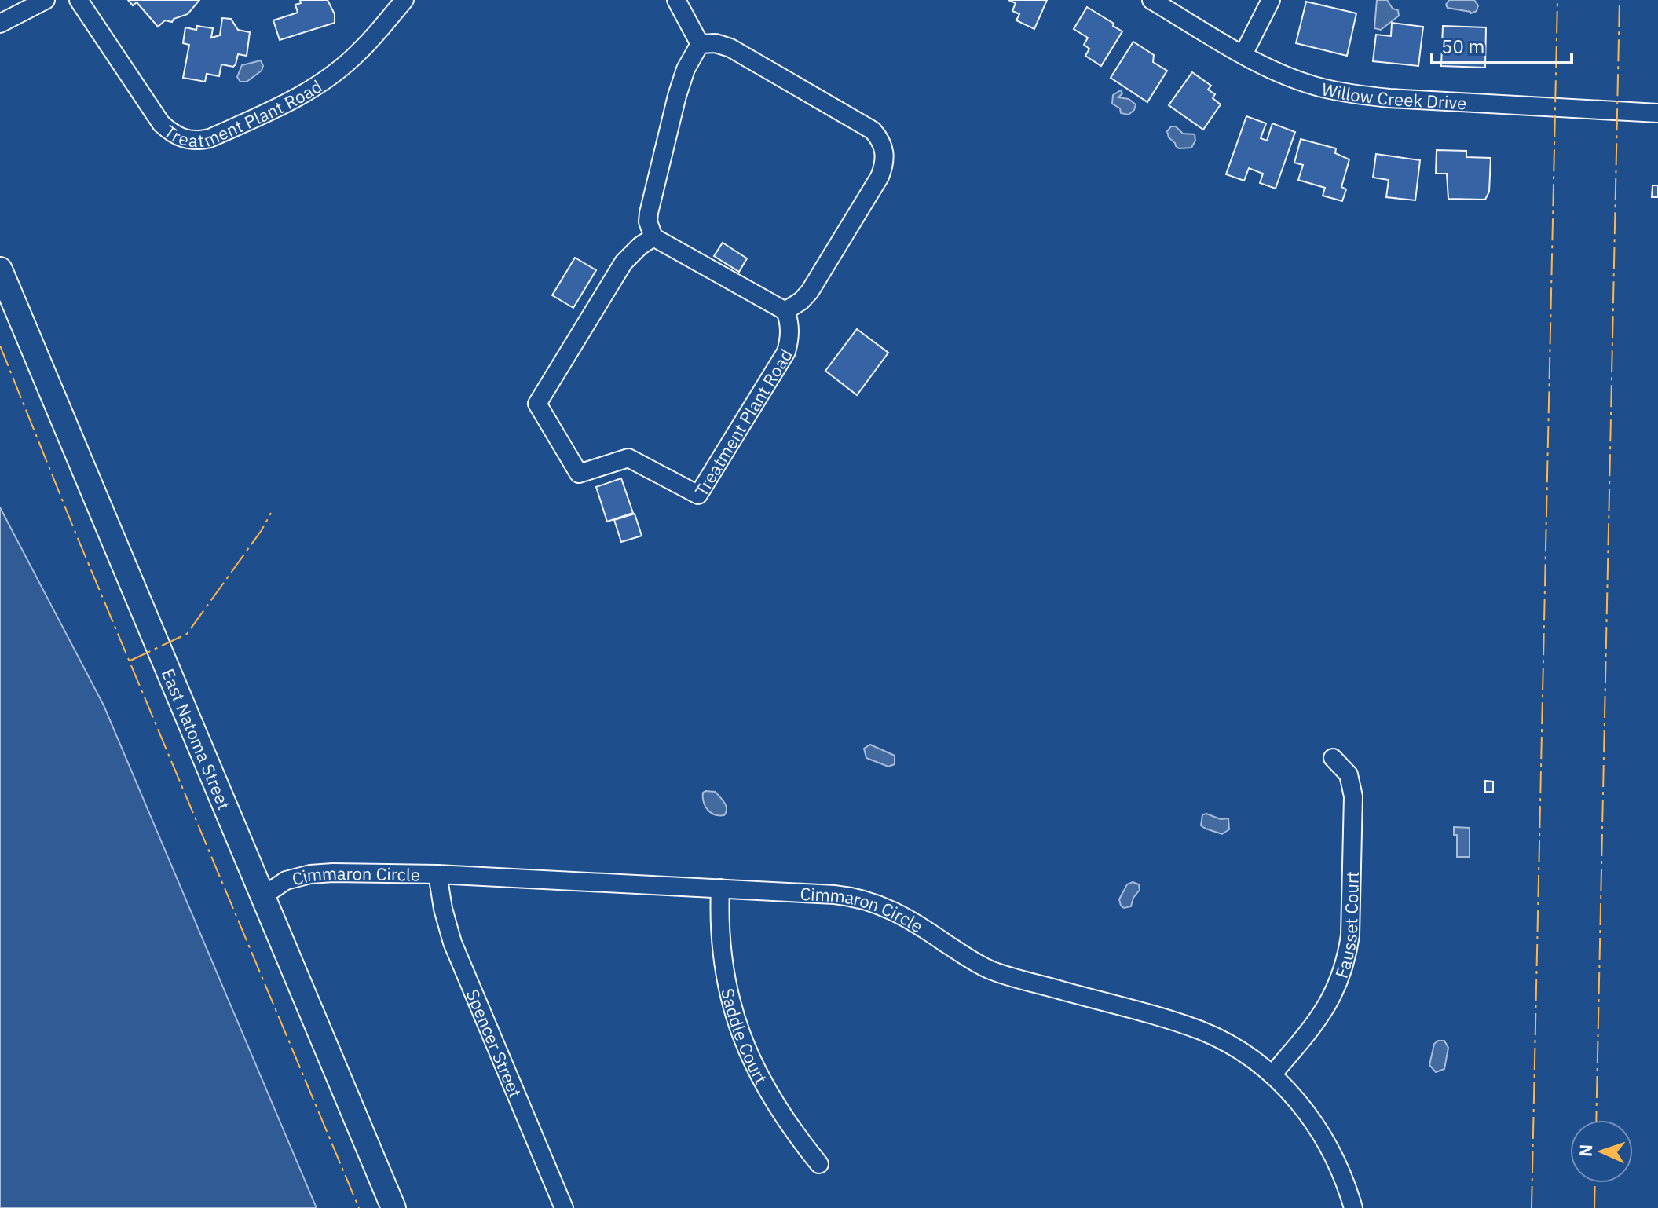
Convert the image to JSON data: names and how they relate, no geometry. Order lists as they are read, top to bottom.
{
  "streets": {
    "main road": ["East Natoma Street"],
    "street": [
      "Willow Creek Drive",
      "Treatment Plant Road",
      "Cimmaron Circle",
      "Fausset Court",
      "Saddle Court",
      "Spencer Street"
    ]
  },
  "crossings": [
    ["East Natoma Street", "Cimmaron Circle"],
    ["Cimmaron Circle", "Fausset Court"],
    ["Cimmaron Circle", "Saddle Court"],
    ["Cimmaron Circle", "Spencer Street"]
  ],
  "scale_bar": "50 m",
  "north": "left"
}
